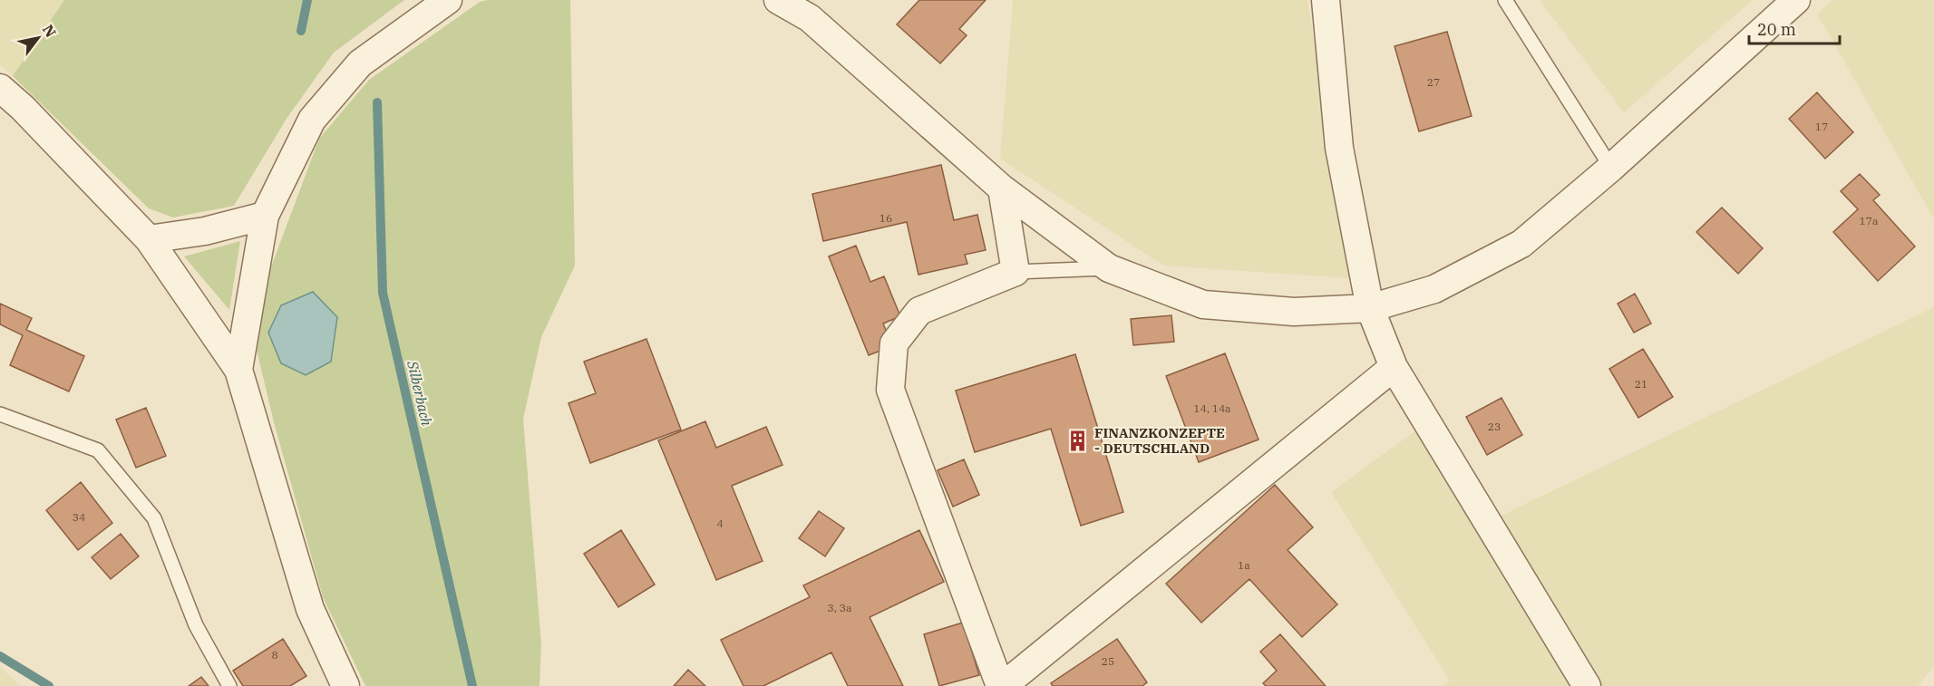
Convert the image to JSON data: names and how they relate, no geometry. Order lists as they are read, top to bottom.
{
  "water": ["Silberbach"],
  "places": {
    "building": ["FINANZKONZEPTE - DEUTSCHLAND"]
  },
  "house_numbers": [
    "27",
    "17",
    "16",
    "17a",
    "21",
    "14, 14a",
    "23",
    "34",
    "4",
    "1a",
    "3, 3a",
    "8",
    "25"
  ],
  "scale_bar": "20 m",
  "north": "top right"
}
